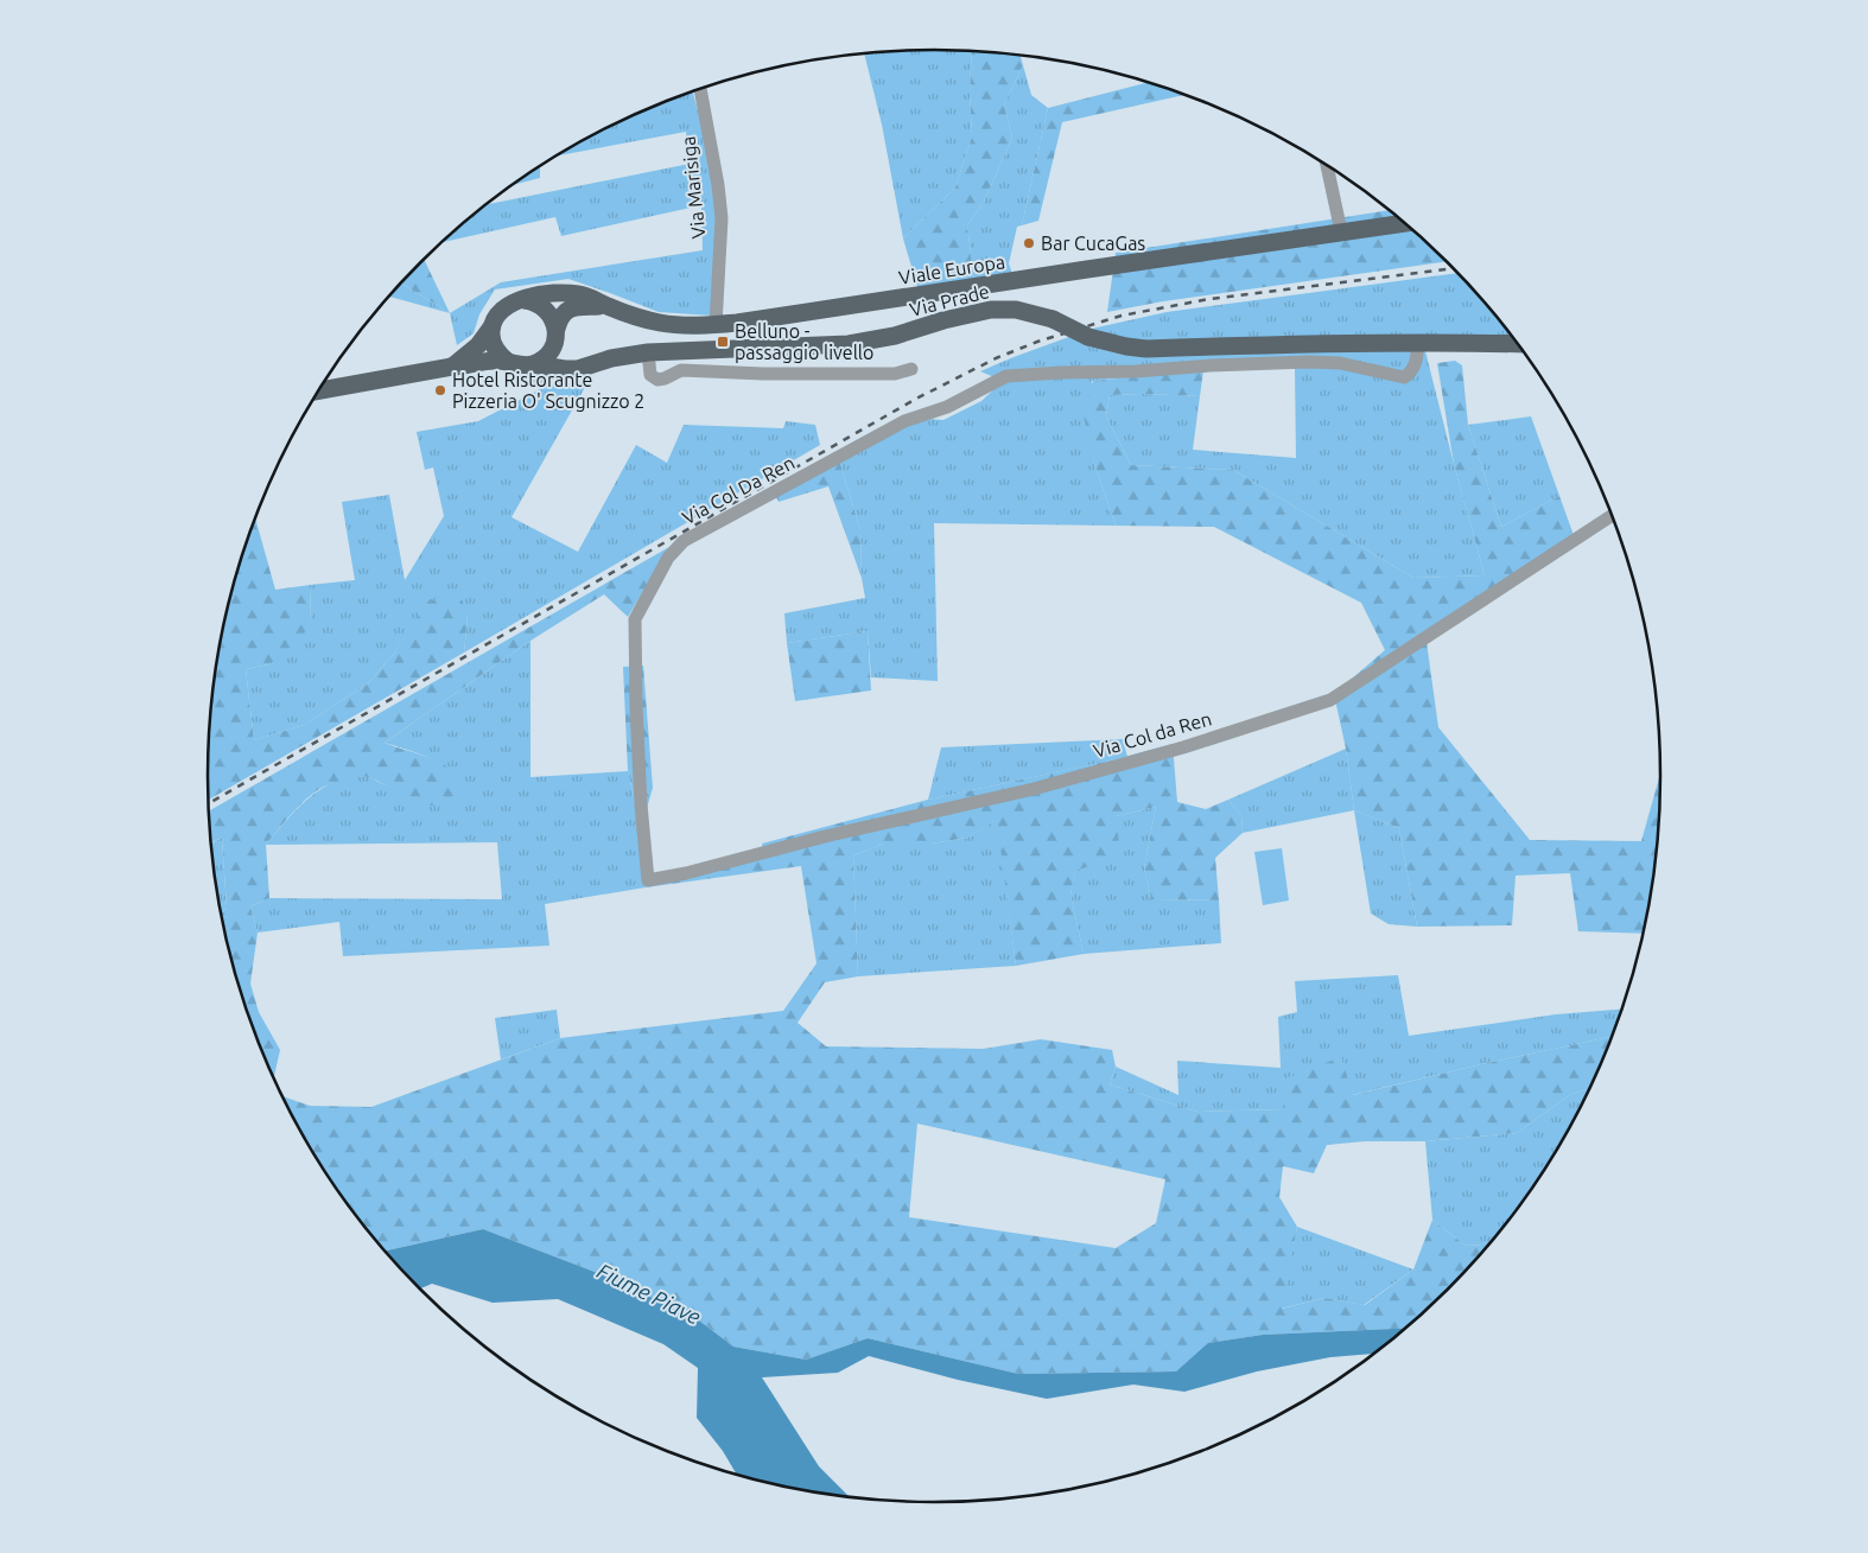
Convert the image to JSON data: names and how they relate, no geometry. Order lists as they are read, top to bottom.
{
  "streets": {
    "main road": ["Viale Europa", "Via Prade"],
    "street": ["Via Marisiga", "Via Col Da Ren", "Via Col da Ren"]
  },
  "crossings": [
    ["Via Marisiga", "Viale Europa"],
    ["Viale Europa", "Via Prade"],
    ["Via Prade", "Via Col Da Ren"],
    ["Via Col Da Ren", "Via Col da Ren"]
  ],
  "water": ["Fiume Piave"],
  "places": {
    "other": ["Bar CucaGas", "Hotel Ristorante Pizzeria O' Scugnizzo 2"],
    "transit": ["Belluno - passaggio livello"]
  }
}
